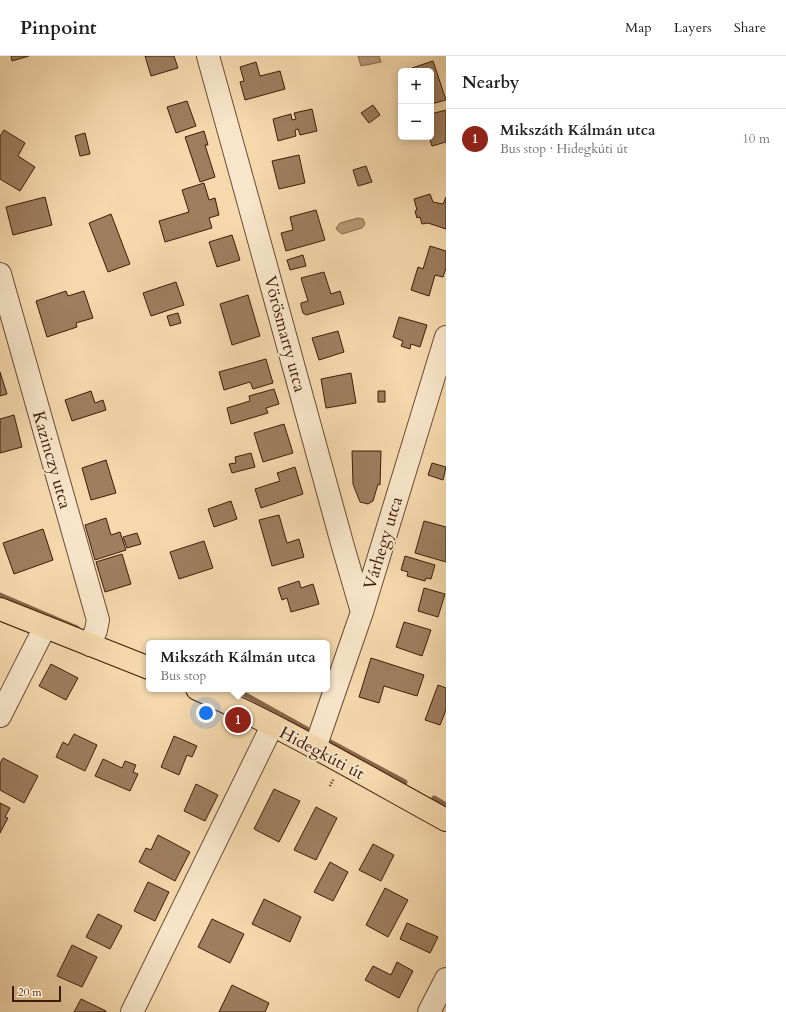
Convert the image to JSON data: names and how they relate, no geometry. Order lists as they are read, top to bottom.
{
  "streets": {
    "main road": ["Hidegkúti út"],
    "street": ["Vörösmarty utca", "Kazinczy utca", "Várhegy utca"]
  },
  "crossings": [
    ["Vörösmarty utca", "Várhegy utca"],
    ["Várhegy utca", "Hidegkúti út"]
  ],
  "scale_bar": "20 m",
  "page": {
    "header": "Pinpoint",
    "nav": ["Map", "Layers", "Share"],
    "heading": "Nearby",
    "map_buttons": ["+", "−"],
    "list": [
      {
        "mark": "1",
        "name": "Mikszáth Kálmán utca",
        "note": "Bus stop · Hidegkúti út",
        "value": "10 m"
      }
    ],
    "popup": ["Mikszáth Kálmán utca", "Bus stop"],
    "pins": "1",
    "scale": "20 m"
  }
}
